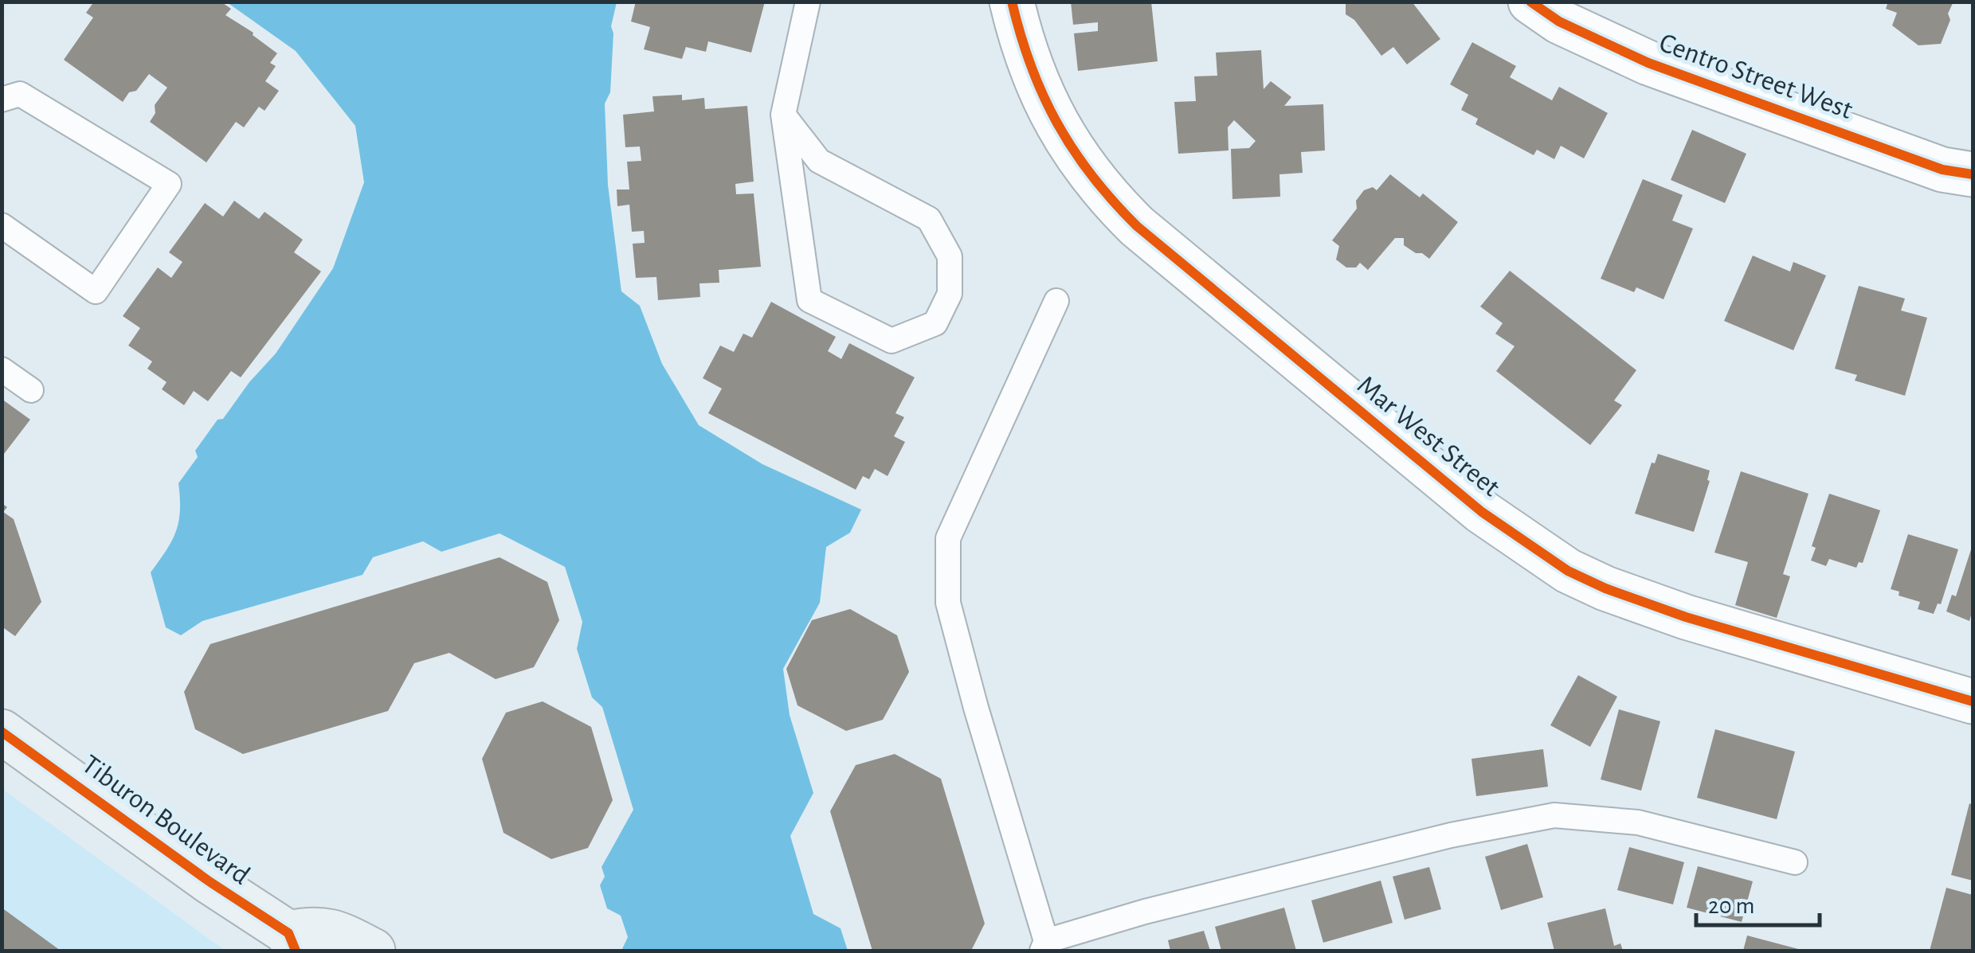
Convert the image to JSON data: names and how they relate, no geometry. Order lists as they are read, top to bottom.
{
  "streets": {
    "street": ["Centro Street West", "Mar West Street", "Tiburon Boulevard"]
  },
  "scale_bar": "20 m"
}
